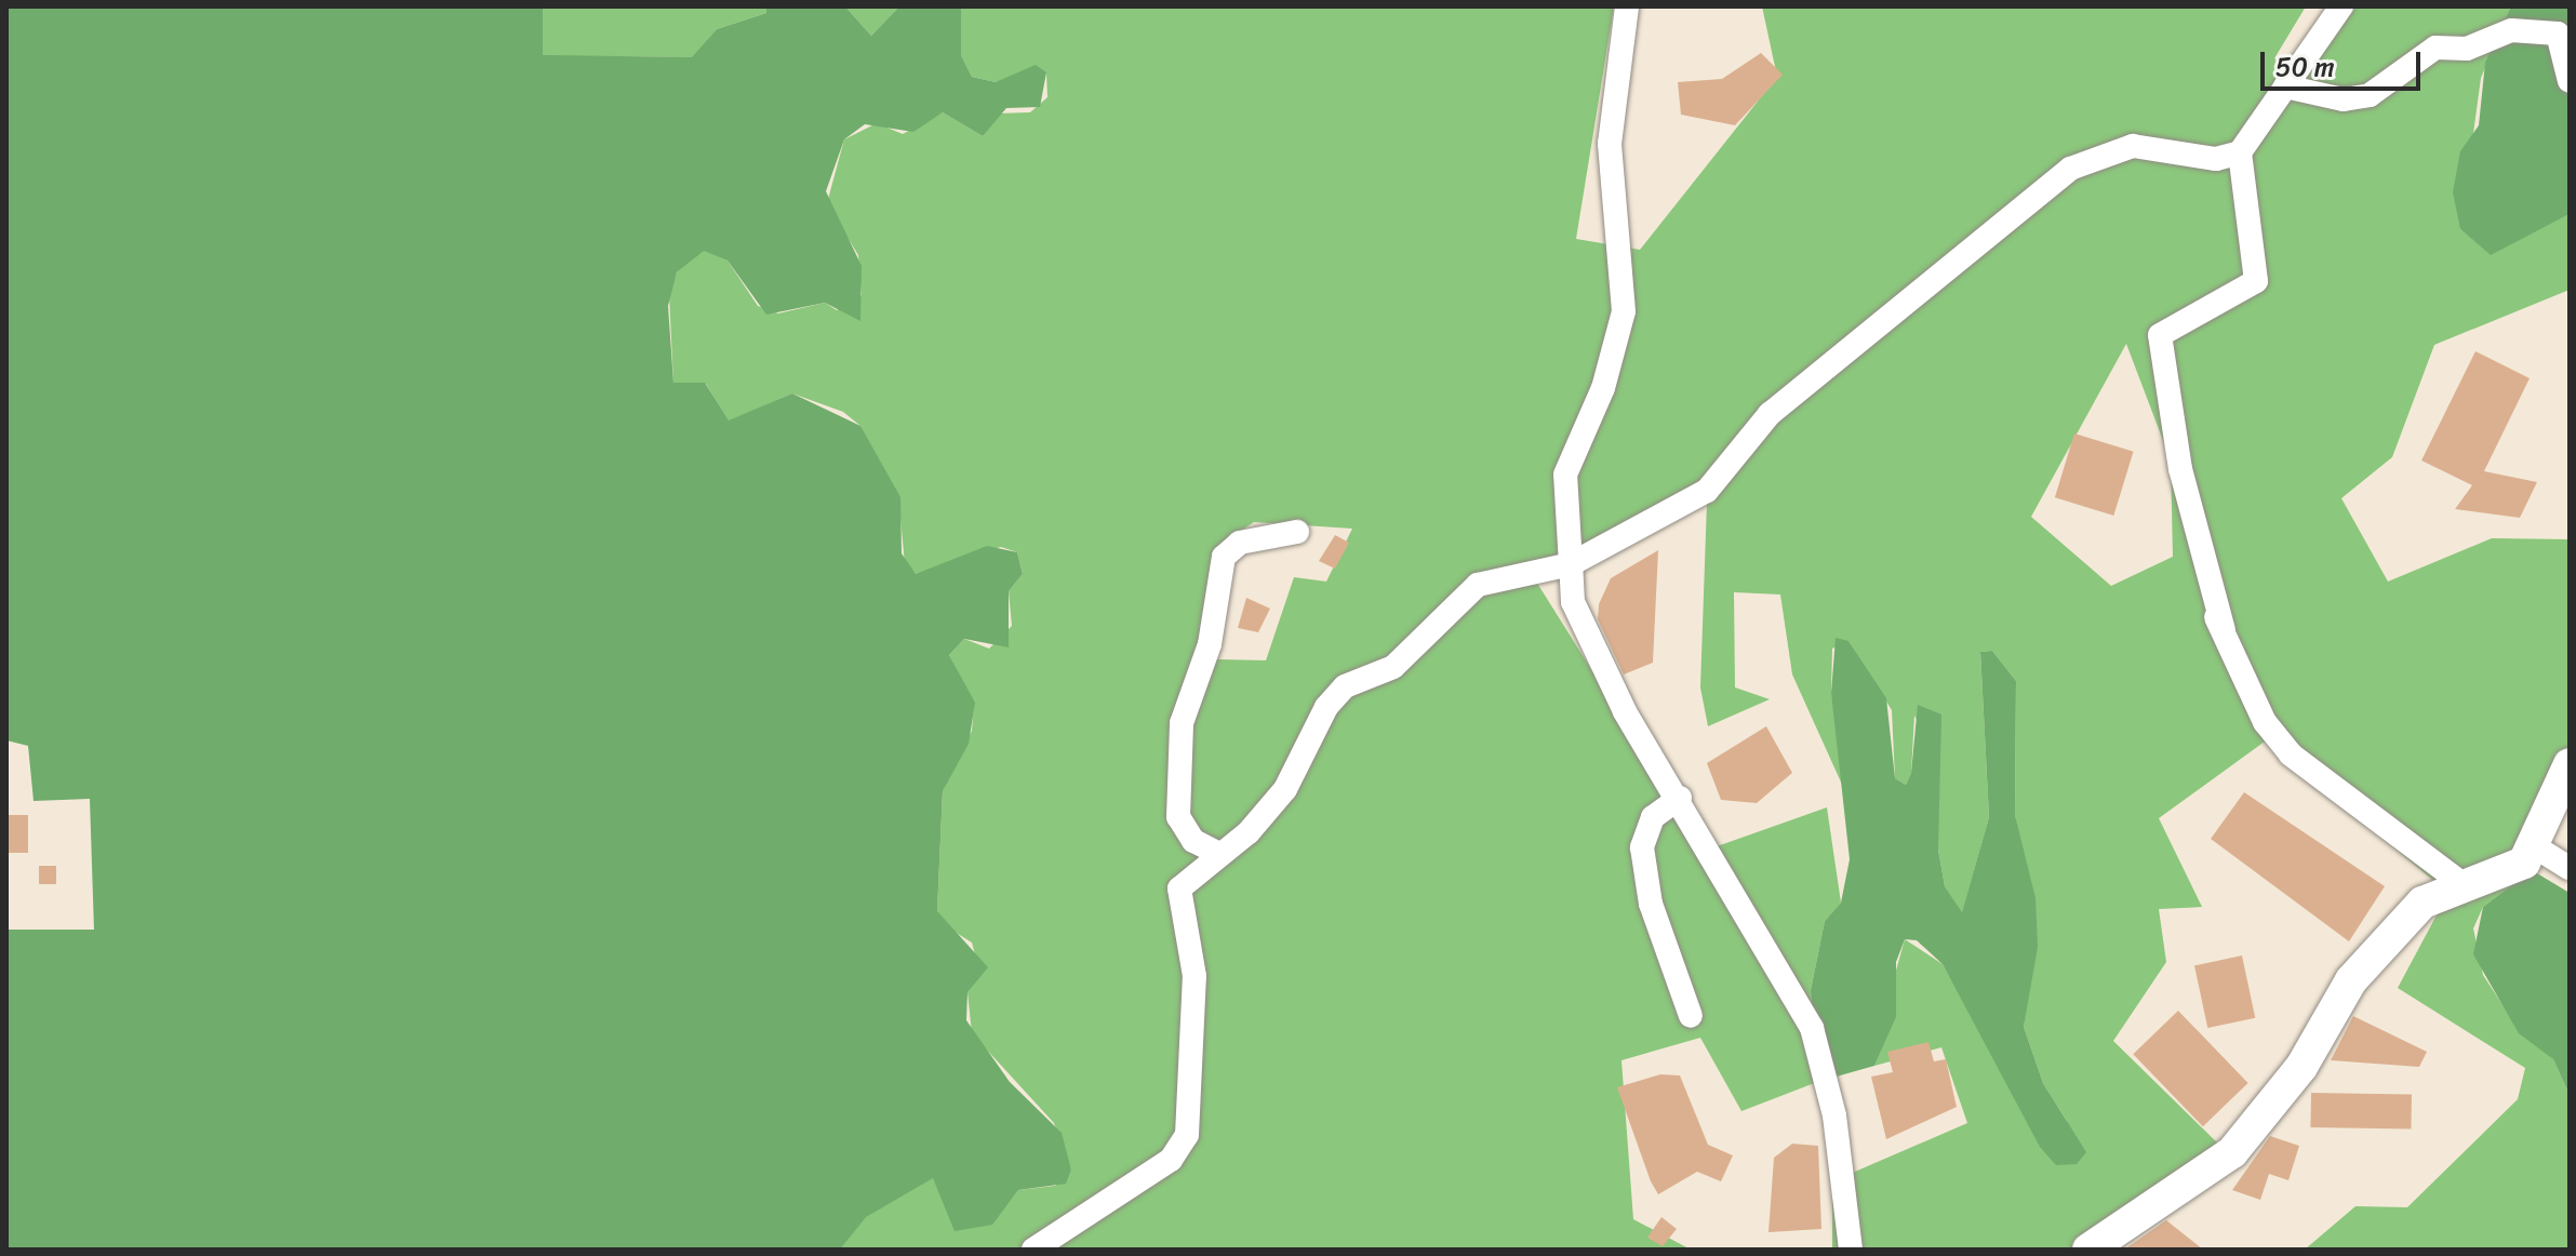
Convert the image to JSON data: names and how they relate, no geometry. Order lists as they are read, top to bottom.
{
  "scale_bar": "50 m"
}
